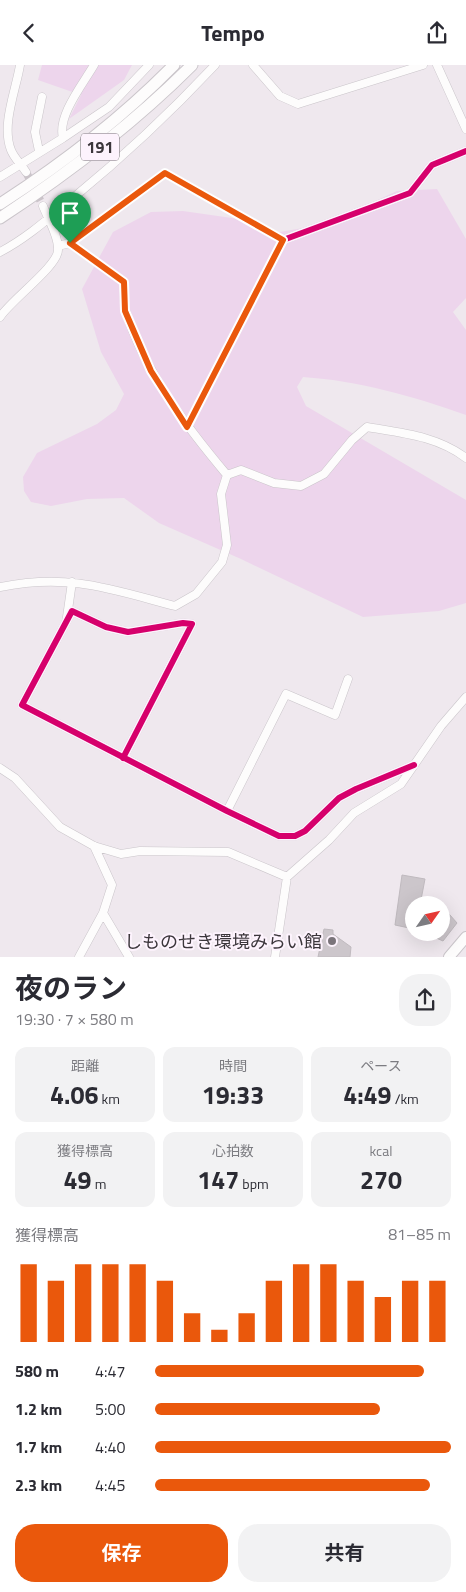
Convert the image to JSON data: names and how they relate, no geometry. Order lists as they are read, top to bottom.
{
  "streets": {
    "highway": ["191"]
  },
  "places": ["しものせき環境みらい館"],
  "north": "top right",
  "page": {
    "header": "Tempo",
    "heading": ["夜のラン", "19:30 · 7 × 580 m"],
    "stats": [
      ["距離", "4.06 km"],
      ["時間", "19:33"],
      ["ペース", "4:49 /km"],
      ["獲得標高", "49 m"],
      ["心拍数", "147 bpm"],
      ["kcal", "270"]
    ],
    "chart": ["獲得標高", "81–85 m"],
    "list": [
      {
        "name": "580 m",
        "note": "4:47"
      },
      {
        "name": "1.2 km",
        "note": "5:00"
      },
      {
        "name": "1.7 km",
        "note": "4:40"
      },
      {
        "name": "2.3 km",
        "note": "4:45"
      }
    ],
    "buttons": ["保存", "共有"]
  }
}
